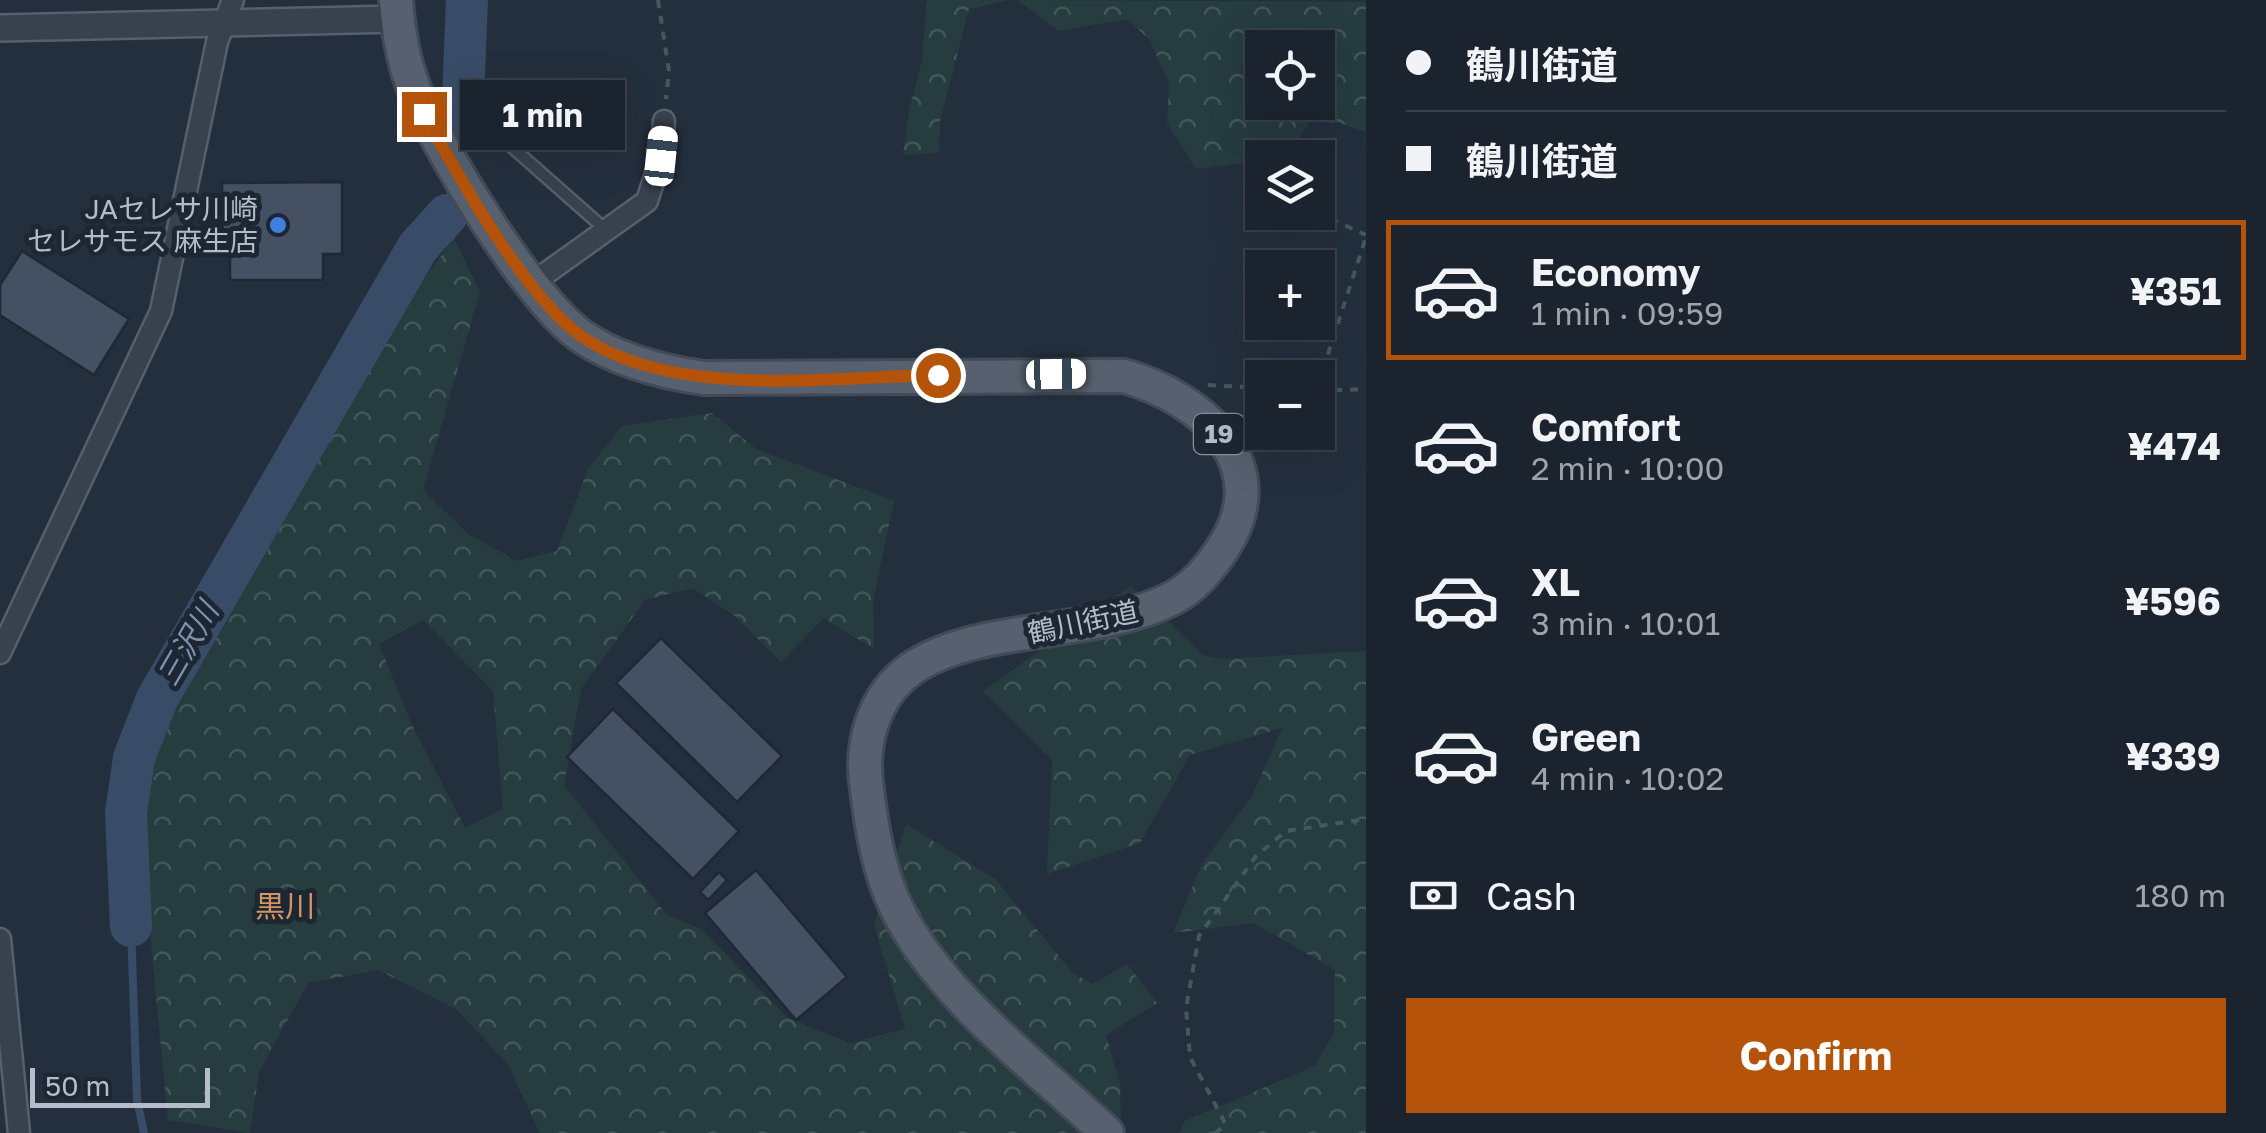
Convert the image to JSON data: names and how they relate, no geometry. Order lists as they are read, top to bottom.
{
  "streets": {
    "main road": ["19", "鶴川街道"]
  },
  "districts": ["黒川"],
  "water": ["三沢川"],
  "places": ["JAセレサ川崎 セレサモス 麻生店"],
  "scale_bar": "50 m",
  "page": {
    "banner": ["鶴川街道", "鶴川街道"],
    "map_buttons": ["+", "−"],
    "bubble": "1 min",
    "list": [
      {
        "name": "Economy",
        "note": "1 min · 09:59",
        "value": "¥351"
      },
      {
        "name": "Comfort",
        "note": "2 min · 10:00",
        "value": "¥474"
      },
      {
        "name": "XL",
        "note": "3 min · 10:01",
        "value": "¥596"
      },
      {
        "name": "Green",
        "note": "4 min · 10:02",
        "value": "¥339"
      }
    ],
    "pay": ["Cash", "180 m"],
    "buttons": "Confirm",
    "scale": "50 m"
  }
}
